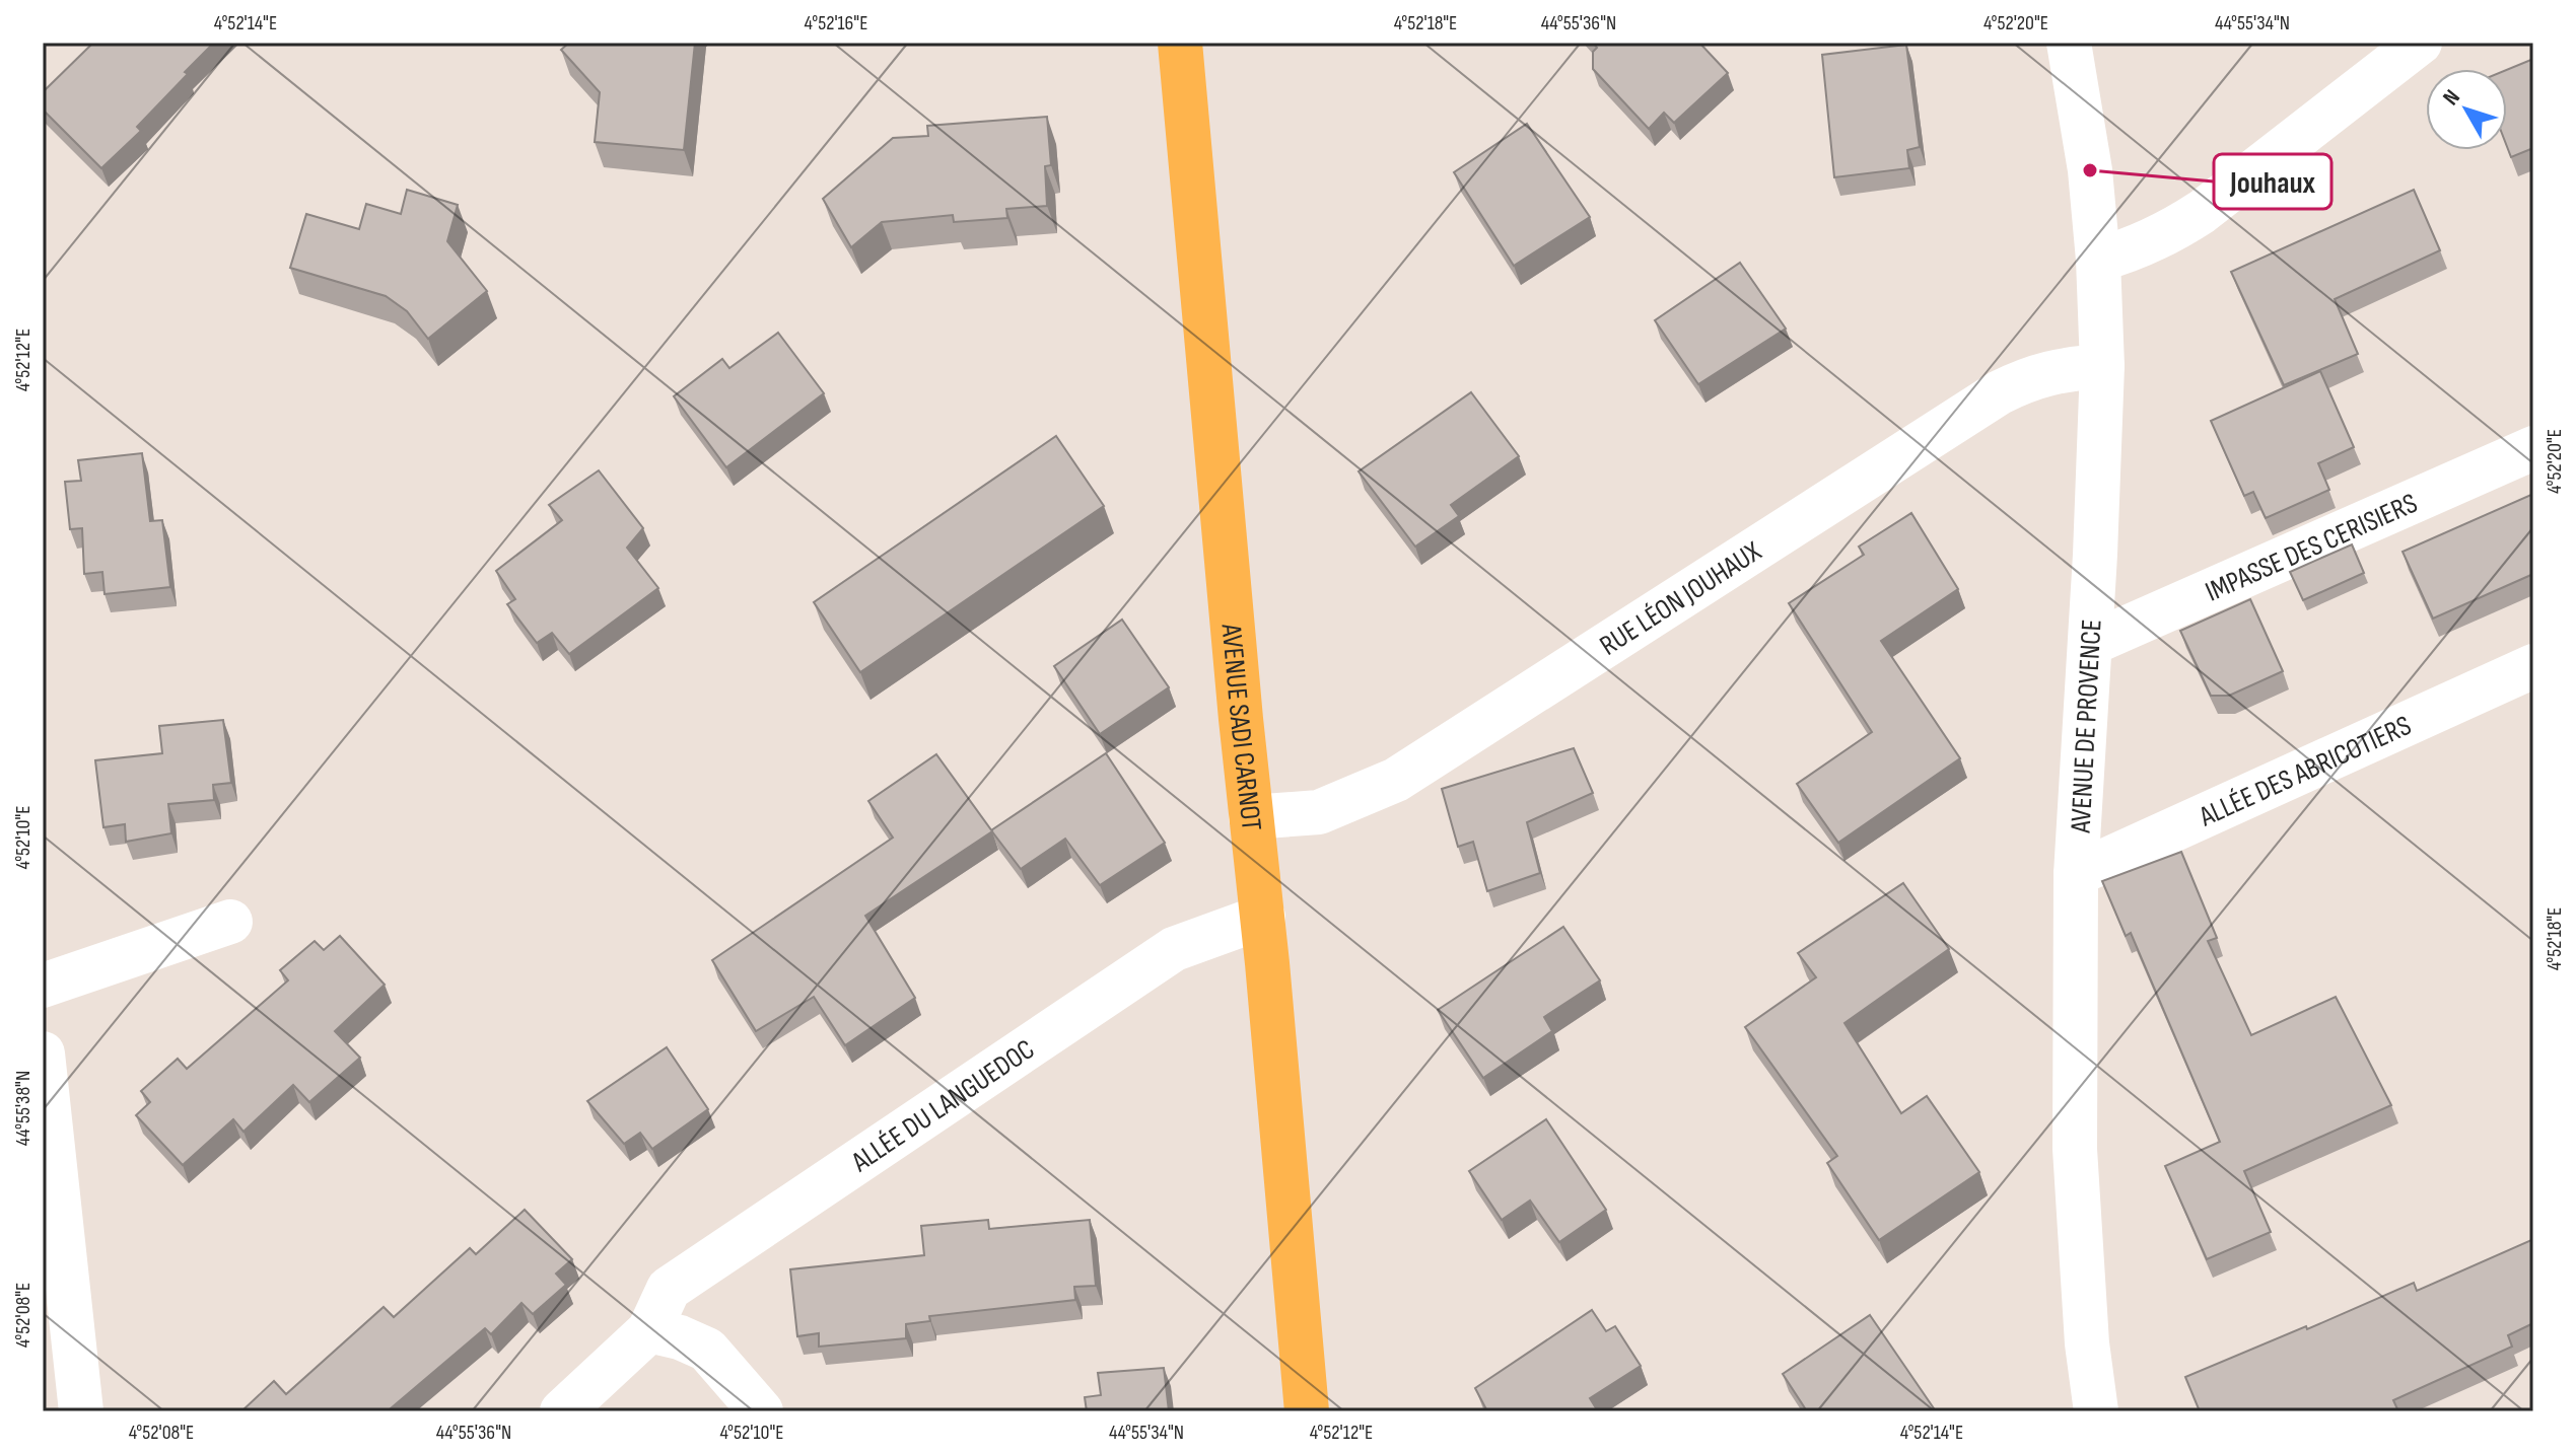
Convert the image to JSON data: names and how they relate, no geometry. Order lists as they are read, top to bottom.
{
  "streets": {
    "main road": ["AVENUE SADI CARNOT"],
    "street": [
      "IMPASSE DES CERISIERS",
      "RUE LÉON JOUHAUX",
      "AVENUE DE PROVENCE",
      "ALLÉE DES ABRICOTIERS",
      "ALLÉE DU LANGUEDOC"
    ]
  },
  "crossings": [
    ["IMPASSE DES CERISIERS", "AVENUE DE PROVENCE"],
    ["RUE LÉON JOUHAUX", "AVENUE DE PROVENCE"],
    ["RUE LÉON JOUHAUX", "AVENUE SADI CARNOT"],
    ["AVENUE DE PROVENCE", "ALLÉE DES ABRICOTIERS"],
    ["AVENUE SADI CARNOT", "ALLÉE DU LANGUEDOC"]
  ],
  "places": ["Jouhaux"],
  "north": "top left",
  "coordinates": [
    "4°52'14\"E",
    "4°52'16\"E",
    "4°52'18\"E",
    "44°55'36\"N",
    "4°52'20\"E",
    "44°55'34\"N",
    "4°52'12\"E",
    "4°52'10\"E",
    "44°55'38\"N",
    "4°52'08\"E"
  ]
}
